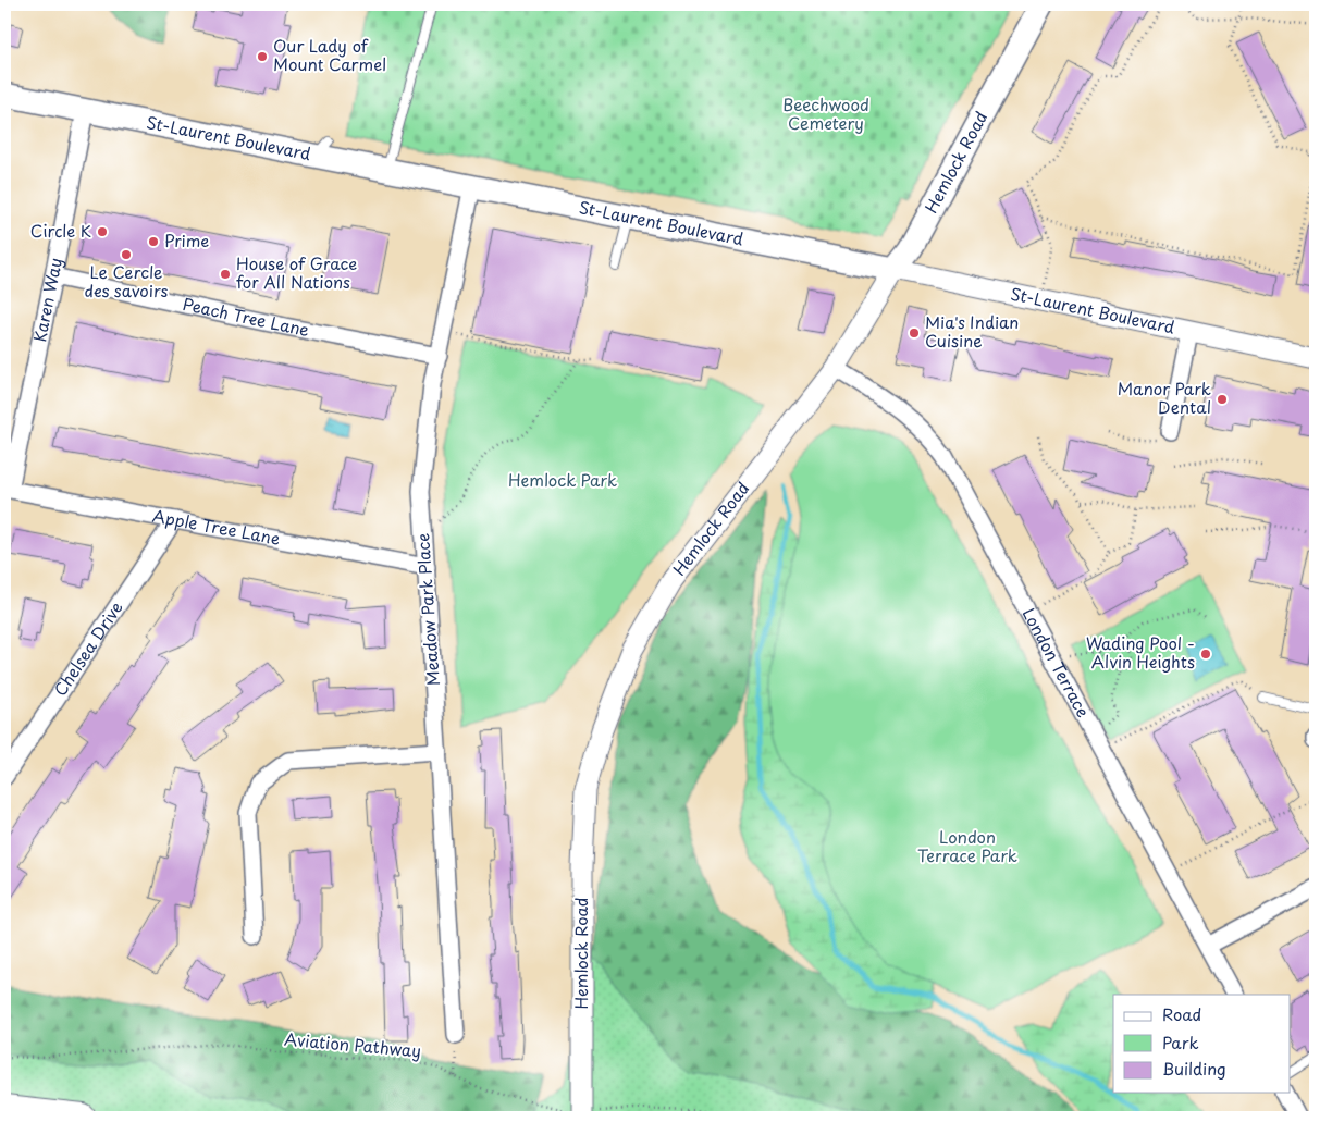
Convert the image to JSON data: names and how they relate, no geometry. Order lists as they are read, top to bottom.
{
  "streets": {
    "main road": ["St-Laurent Boulevard", "Hemlock Road"],
    "street": [
      "Karen Way",
      "Peach Tree Lane",
      "Apple Tree Lane",
      "Meadow Park Place",
      "Chelsea Drive",
      "London Terrace"
    ],
    "path": ["Aviation Pathway"]
  },
  "crossings": [
    ["St-Laurent Boulevard", "Hemlock Road"],
    ["St-Laurent Boulevard", "Karen Way"],
    ["St-Laurent Boulevard", "Meadow Park Place"],
    ["Hemlock Road", "London Terrace"],
    ["Hemlock Road", "Aviation Pathway"],
    ["Karen Way", "Peach Tree Lane"],
    ["Karen Way", "Apple Tree Lane"],
    ["Peach Tree Lane", "Meadow Park Place"],
    ["Apple Tree Lane", "Meadow Park Place"],
    ["Apple Tree Lane", "Chelsea Drive"]
  ],
  "parks": ["Beechwood Cemetery", "Hemlock Park", "London Terrace Park"],
  "places": [
    "Our Lady of Mount Carmel",
    "Circle K",
    "Prime",
    "Le Cercle des savoirs",
    "House of Grace for All Nations",
    "Mia's Indian Cuisine",
    "Manor Park Dental",
    "Wading Pool - Alvin Heights"
  ],
  "legend": ["Road", "Park", "Building"]
}
